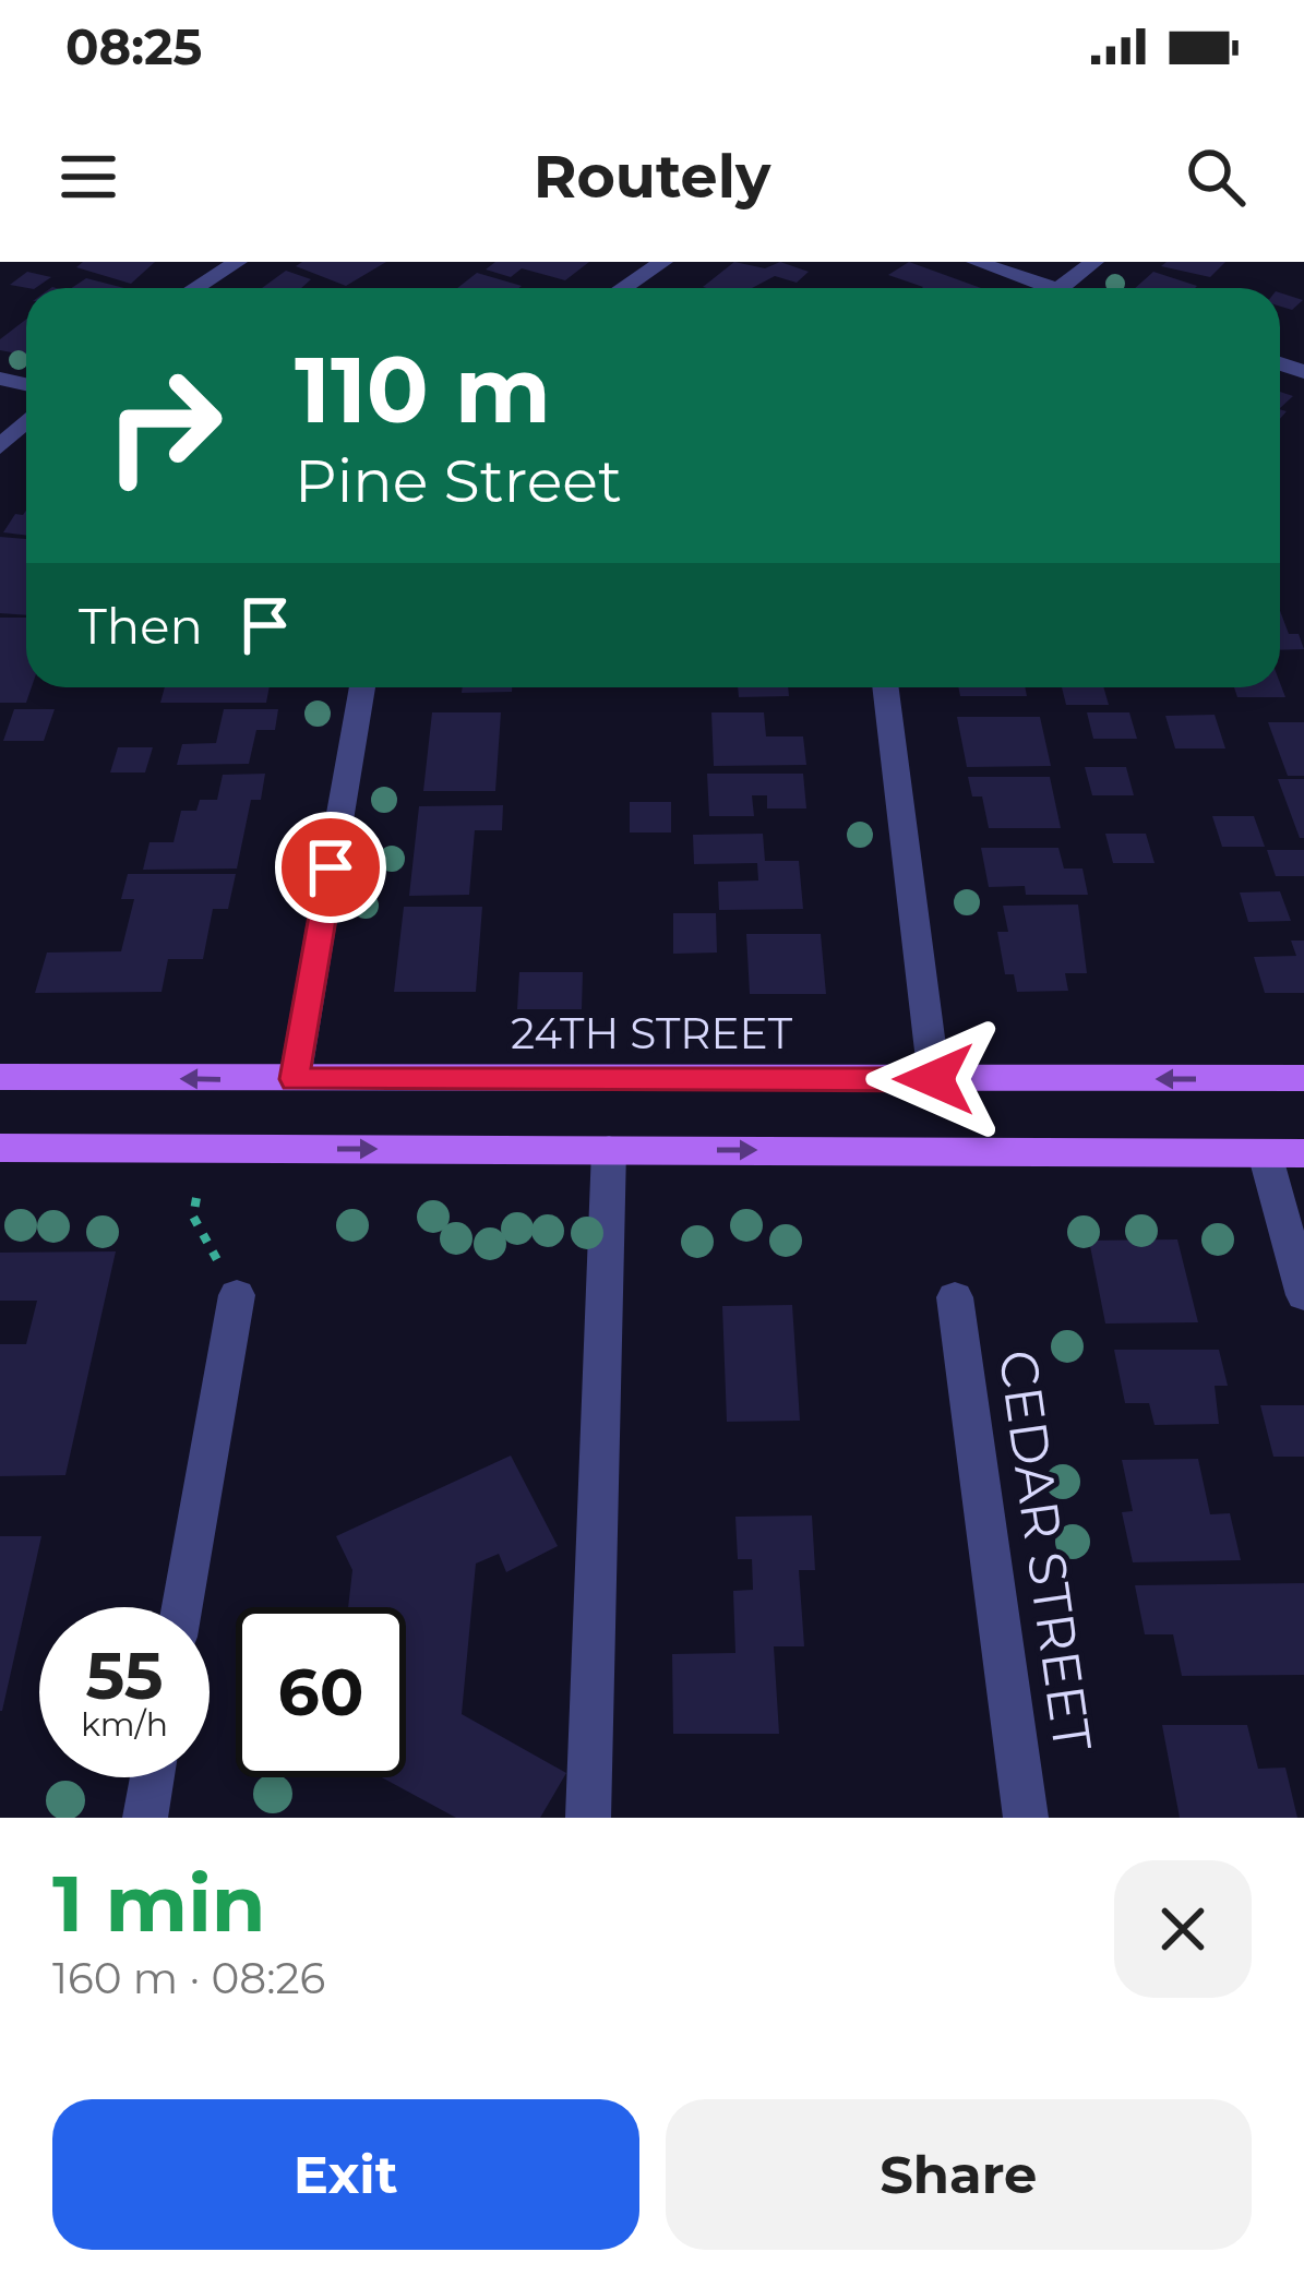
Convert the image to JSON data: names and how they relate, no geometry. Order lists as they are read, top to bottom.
{
  "streets": {
    "main road": ["24TH STREET"],
    "street": ["CEDAR STREET"]
  },
  "page": {
    "status": "08:25",
    "header": "Routely",
    "turn": ["110 m", "Pine Street"],
    "then": "Then",
    "speed": "55 km/h",
    "limit": "60",
    "heading": ["1 min", "160 m · 08:26"],
    "buttons": ["Exit", "Share"]
  }
}
